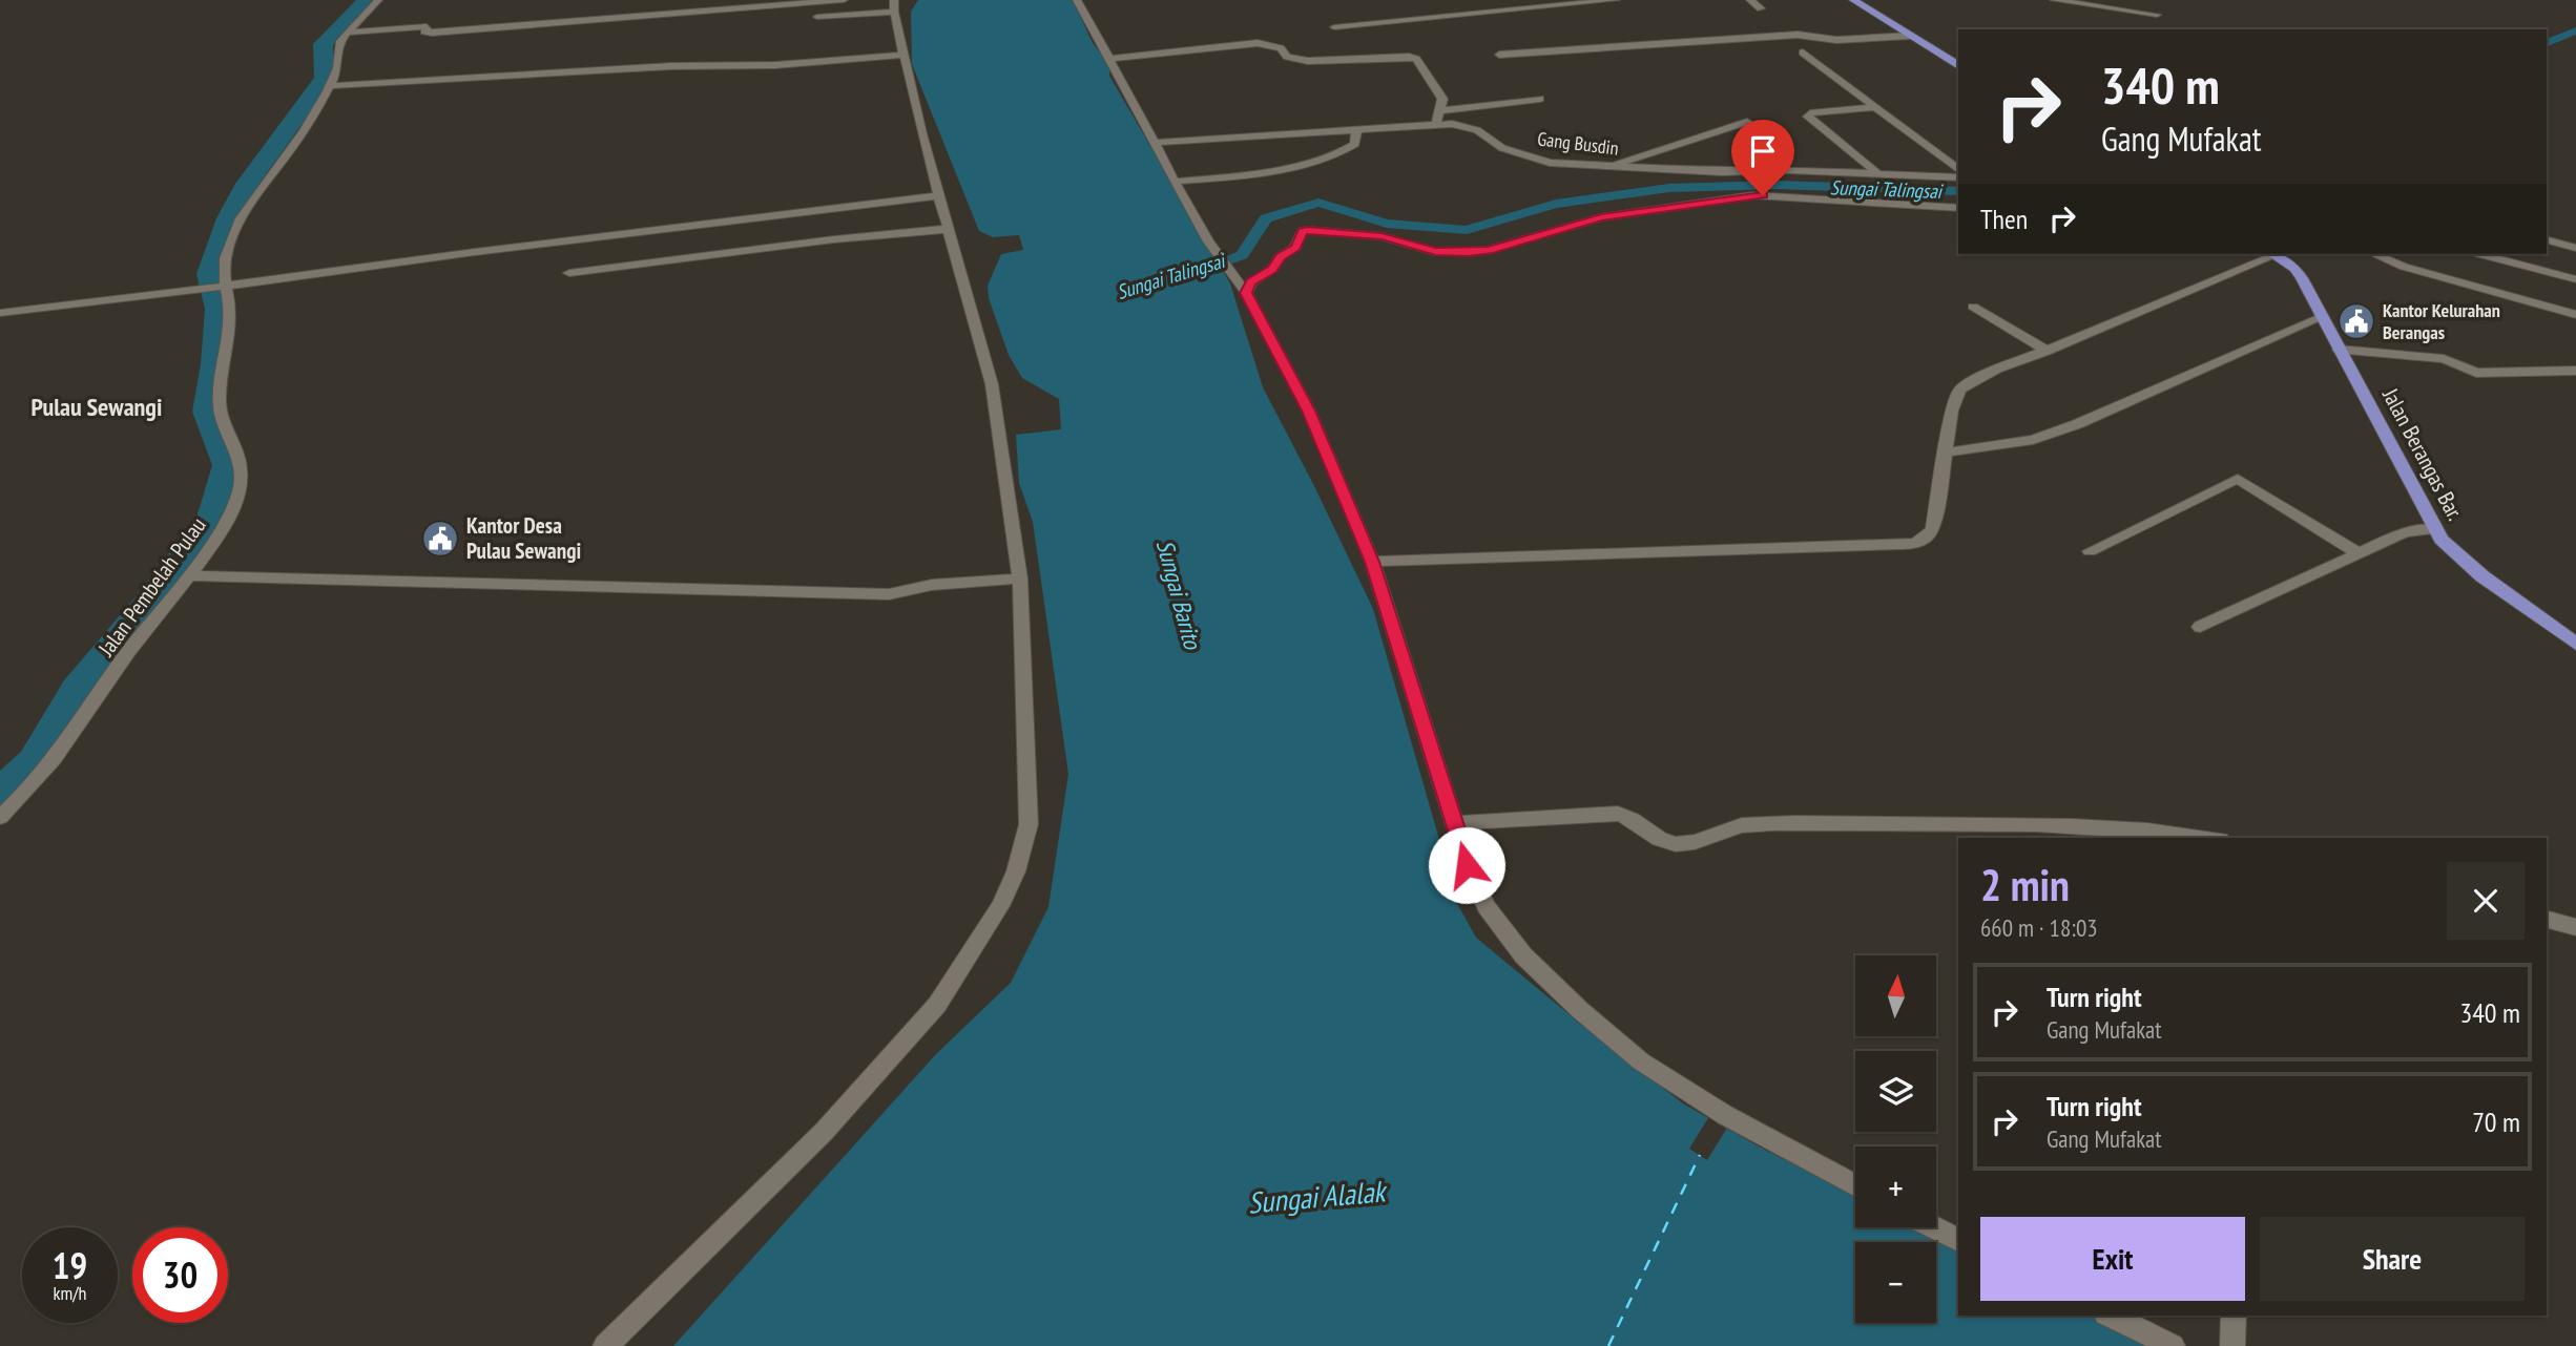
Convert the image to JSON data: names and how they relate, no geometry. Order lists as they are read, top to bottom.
{
  "streets": {
    "main road": ["Jalan Berangas Bar."],
    "street": ["Gang Busdin", "Jalan Pembelah Pulau"]
  },
  "districts": ["Pulau Sewangi"],
  "water": ["Sungai Talingsai", "Sungai Barito", "Sungai Alalak"],
  "places": {
    "public building": ["Kantor Kelurahan Berangas", "Kantor Desa Pulau Sewangi"]
  },
  "north": "top",
  "page": {
    "turn": ["340 m", "Gang Mufakat"],
    "then": "Then",
    "heading": ["2 min", "660 m · 18:03"],
    "map_buttons": ["+", "−"],
    "list": [
      {
        "name": "Turn right",
        "note": "Gang Mufakat",
        "value": "340 m"
      },
      {
        "name": "Turn right",
        "note": "Gang Mufakat",
        "value": "70 m"
      }
    ],
    "buttons": ["Exit", "Share"],
    "speed": "19 km/h",
    "limit": "30"
  }
}
